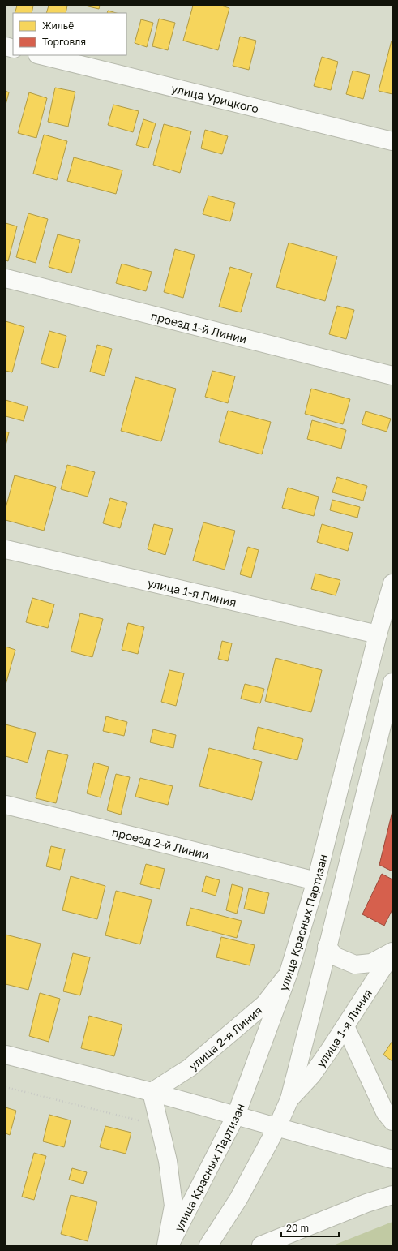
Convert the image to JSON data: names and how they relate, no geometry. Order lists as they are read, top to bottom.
{
  "streets": {
    "main road": [
      "улица Урицкого",
      "проезд 1-й Линии",
      "улица 1-я Линия",
      "проезд 2-й Линии",
      "улица Красных Партизан",
      "улица 2-я Линия"
    ]
  },
  "crossings": [
    ["улица 1-я Линия", "улица Красных Партизан"],
    ["проезд 2-й Линии", "улица Красных Партизан"],
    ["улица Красных Партизан", "улица 2-я Линия"]
  ],
  "legend": ["Жильё", "Торговля"],
  "scale_bar": "20 m"
}
